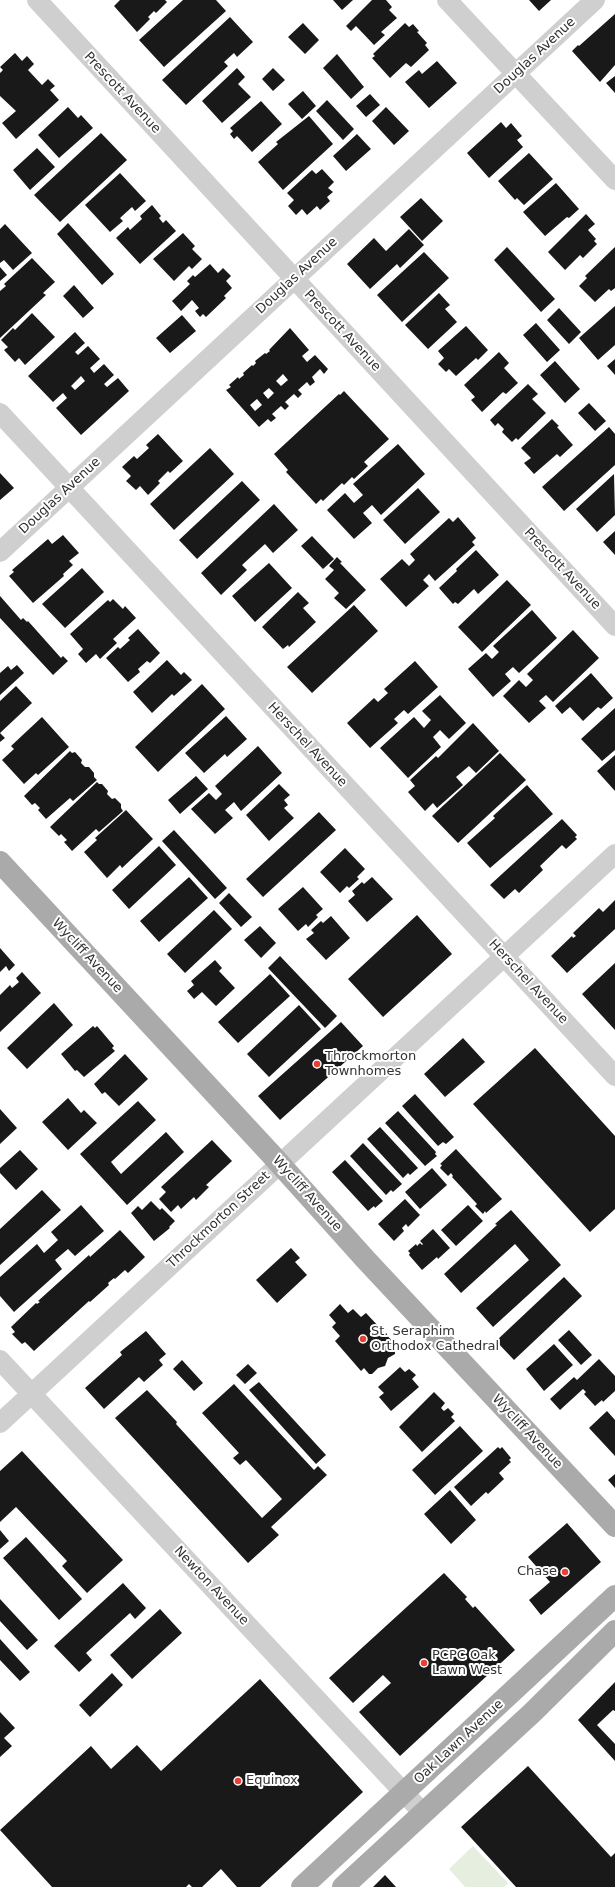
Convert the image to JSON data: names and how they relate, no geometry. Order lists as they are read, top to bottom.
{
  "streets": {
    "main road": ["Wycliff Avenue", "Oak Lawn Avenue"],
    "street": [
      "Douglas Avenue",
      "Prescott Avenue",
      "Herschel Avenue",
      "Throckmorton Street",
      "Newton Avenue"
    ]
  },
  "crossings": [
    ["Douglas Avenue", "Prescott Avenue"],
    ["Douglas Avenue", "Herschel Avenue"],
    ["Herschel Avenue", "Throckmorton Street"],
    ["Wycliff Avenue", "Throckmorton Street"],
    ["Throckmorton Street", "Newton Avenue"],
    ["Newton Avenue", "Oak Lawn Avenue"]
  ],
  "places": [
    "Throckmorton Townhomes",
    "St. Seraphim Orthodox Cathedral",
    "Chase",
    "PCPC Oak Lawn West",
    "Equinox"
  ]
}
